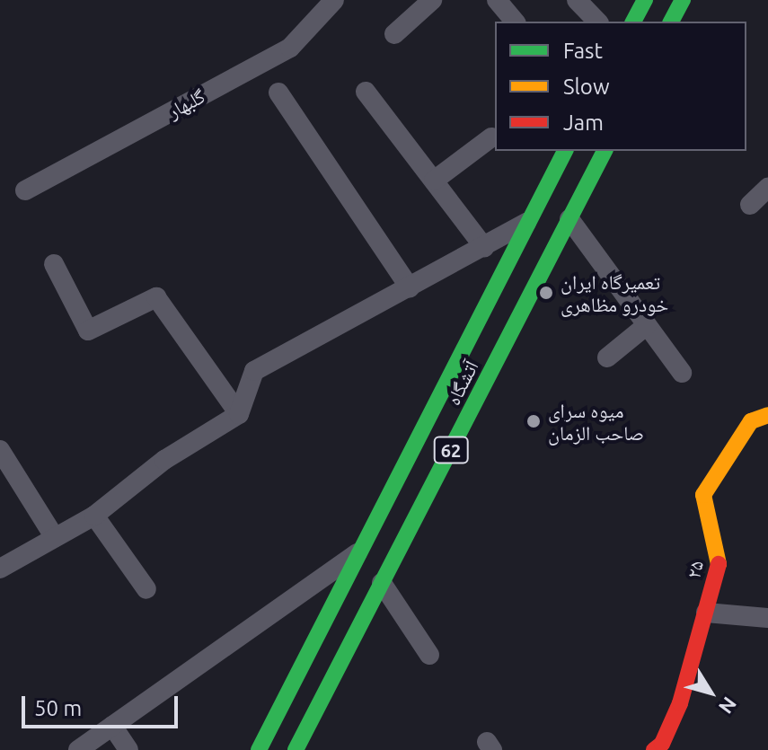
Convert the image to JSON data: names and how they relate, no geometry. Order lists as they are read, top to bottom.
{
  "streets": {
    "main road": ["آتشگاه", "62", "۲۵"],
    "street": ["گلبهار"]
  },
  "places": ["تعمیرگاه ایران خودرو مظاهری", "میوه سرای صاحب الزمان"],
  "legend": ["Fast", "Slow", "Jam"],
  "scale_bar": "50 m",
  "north": "bottom right"
}
